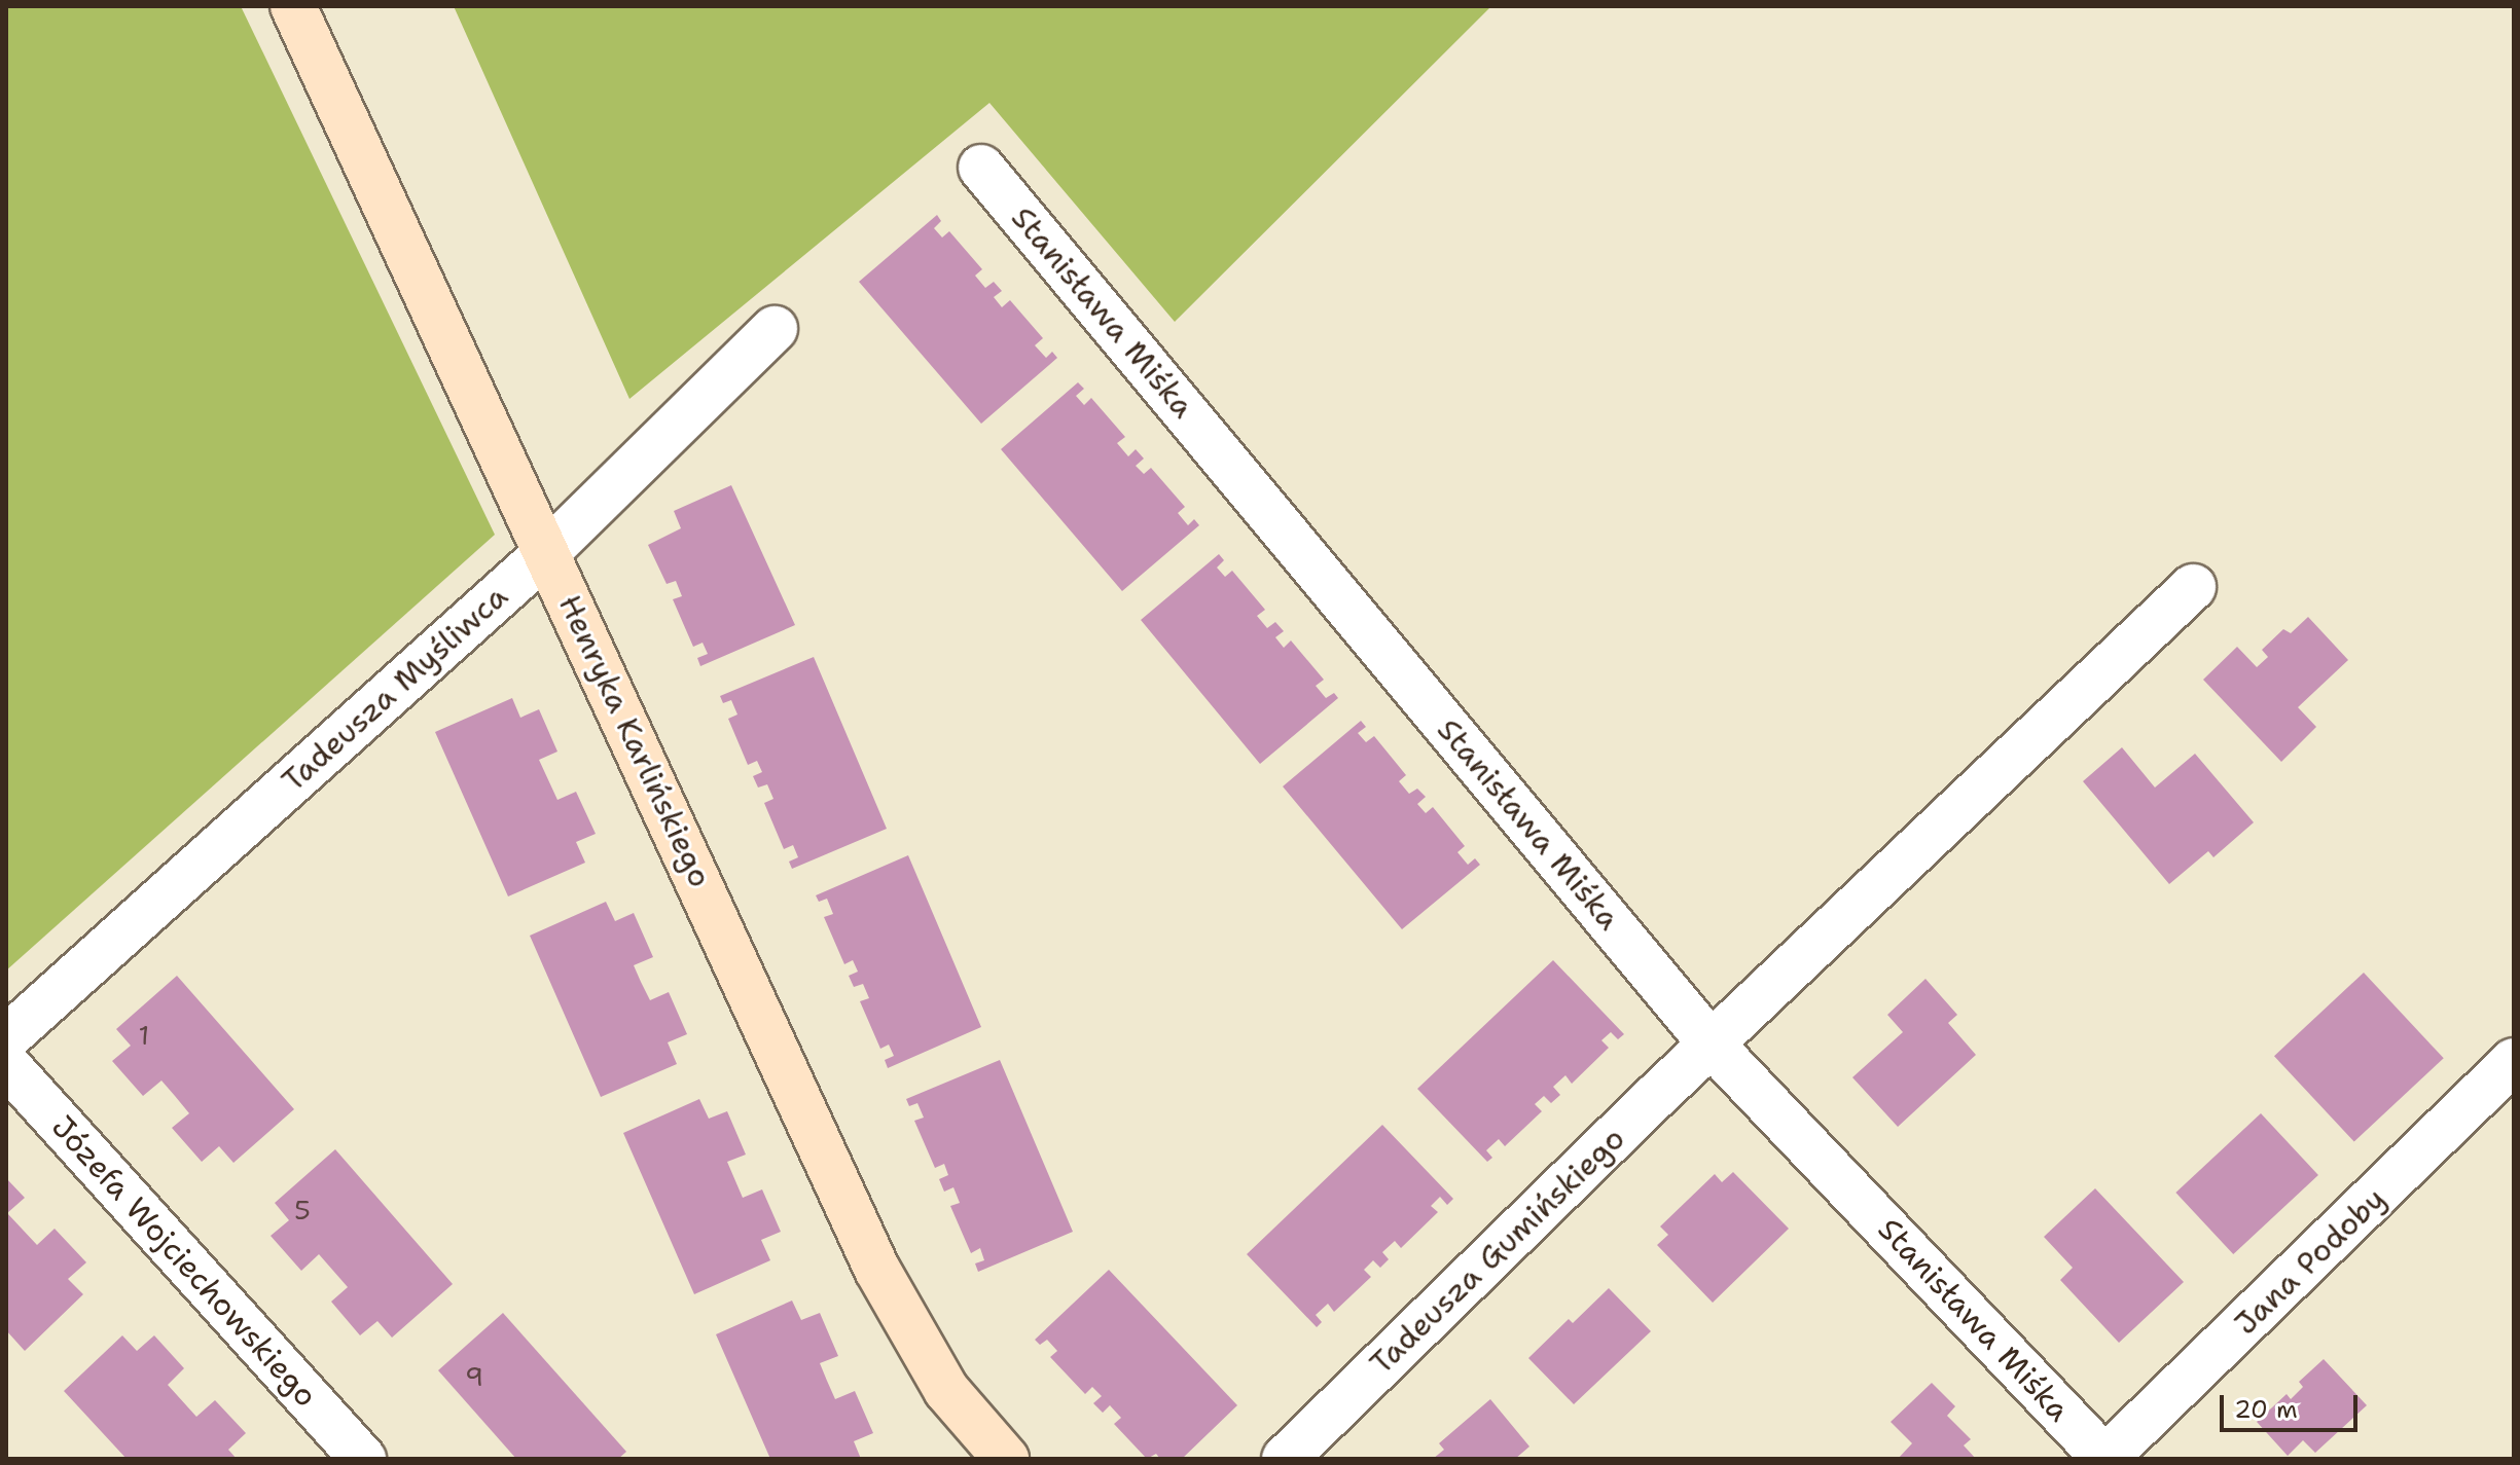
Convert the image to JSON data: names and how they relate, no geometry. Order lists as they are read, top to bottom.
{
  "streets": {
    "street": [
      "Stanisława Miśka",
      "Tadeusza Myśliwca",
      "Henryka Karlińskiego",
      "Tadeusza Gumińskiego",
      "Józefa Wojciechowskiego",
      "Jana Podoby"
    ]
  },
  "crossings": [
    ["Stanisława Miśka", "Tadeusza Gumińskiego"],
    ["Stanisława Miśka", "Jana Podoby"],
    ["Tadeusza Myśliwca", "Henryka Karlińskiego"]
  ],
  "house_numbers": ["1", "5", "9"],
  "scale_bar": "20 m"
}
